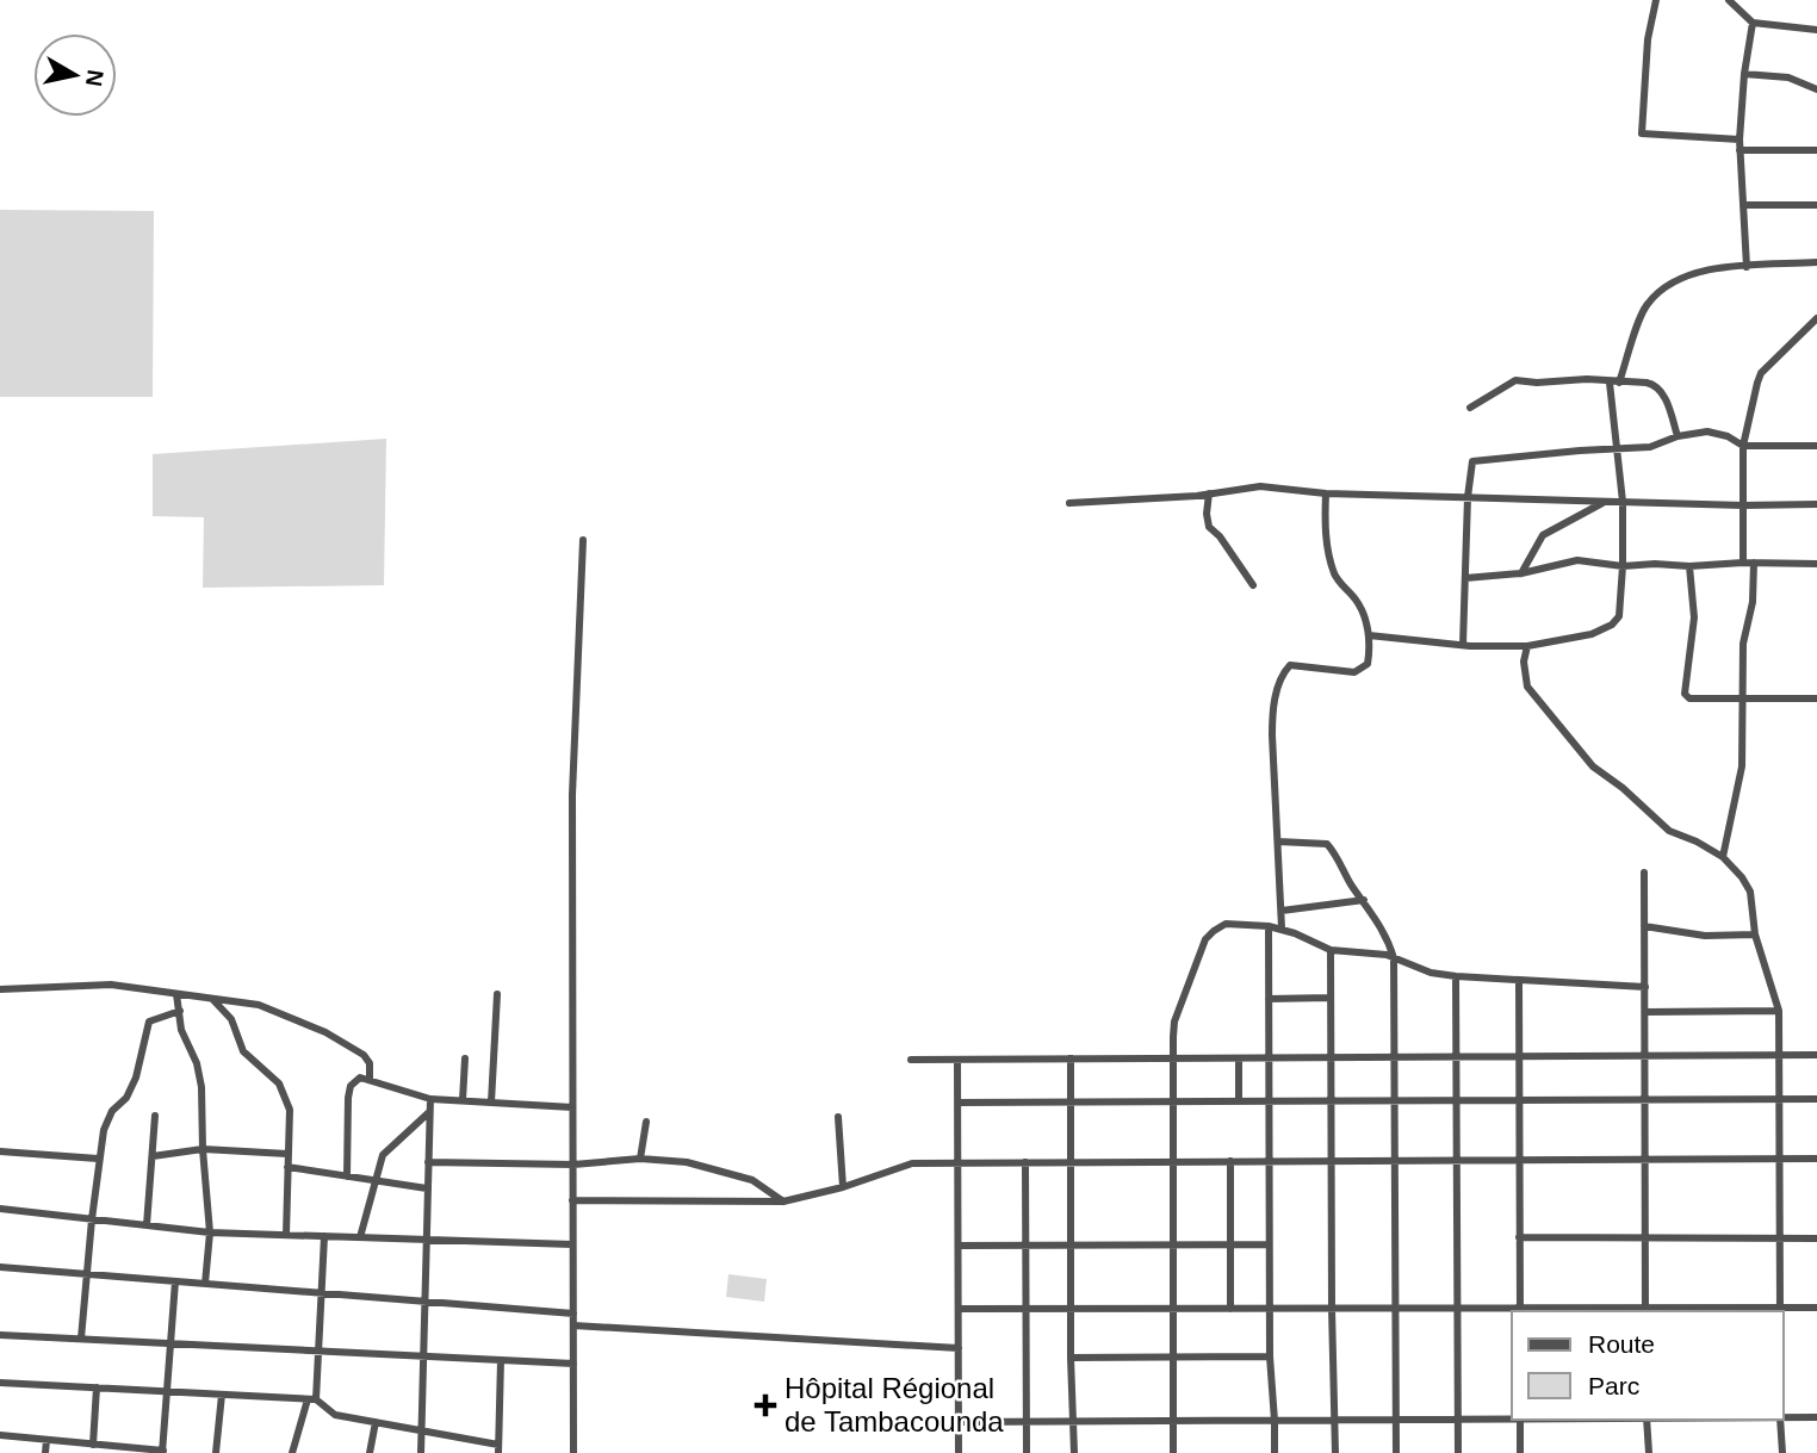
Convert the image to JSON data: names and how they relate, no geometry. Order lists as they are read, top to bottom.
{
  "places": {
    "health": ["Hôpital Régional de Tambacounda"]
  },
  "legend": ["Route", "Parc"],
  "north": "right"
}
